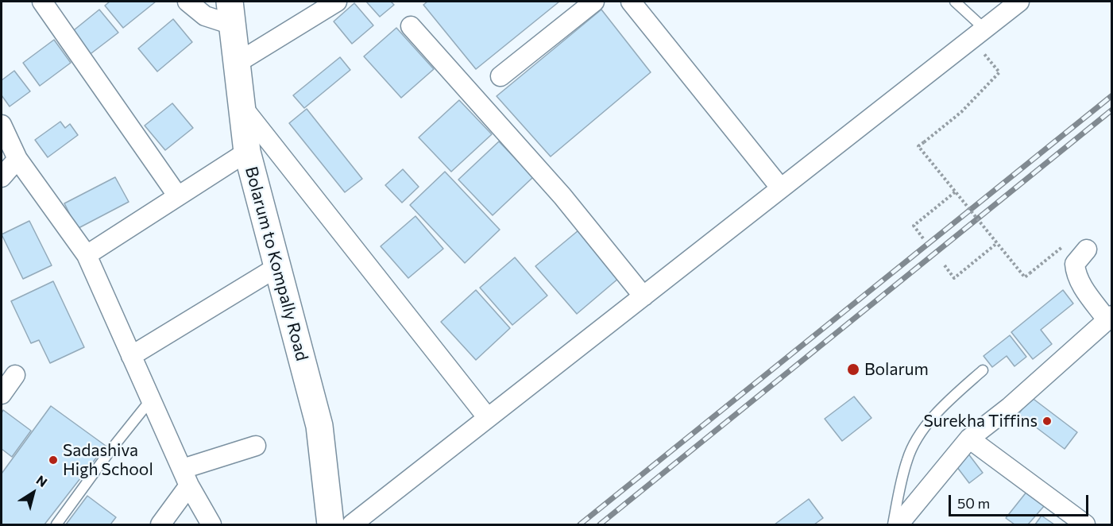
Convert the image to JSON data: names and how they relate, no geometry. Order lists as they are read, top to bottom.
{
  "streets": {
    "main road": ["Bolarum to Kompally Road"]
  },
  "places": ["Bolarum", "Surekha Tiffins", "Sadashiva High School"],
  "scale_bar": "50 m",
  "north": "top right"
}
